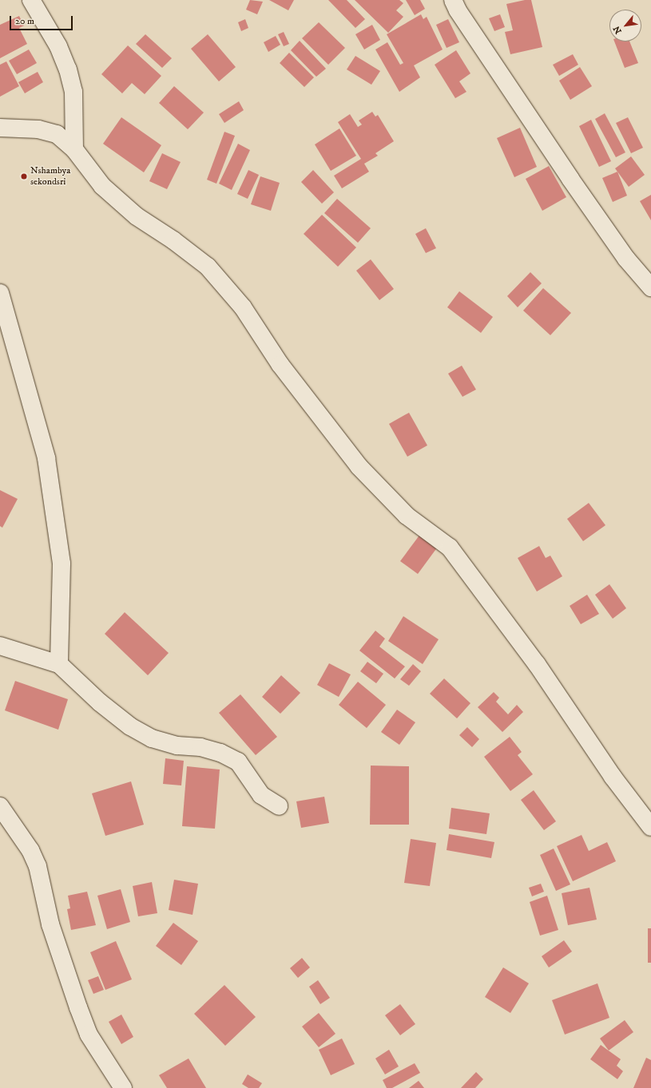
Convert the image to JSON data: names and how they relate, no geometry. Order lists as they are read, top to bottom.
{
  "places": ["Nshambya sekondsri"],
  "scale_bar": "20 m",
  "north": "bottom left"
}
